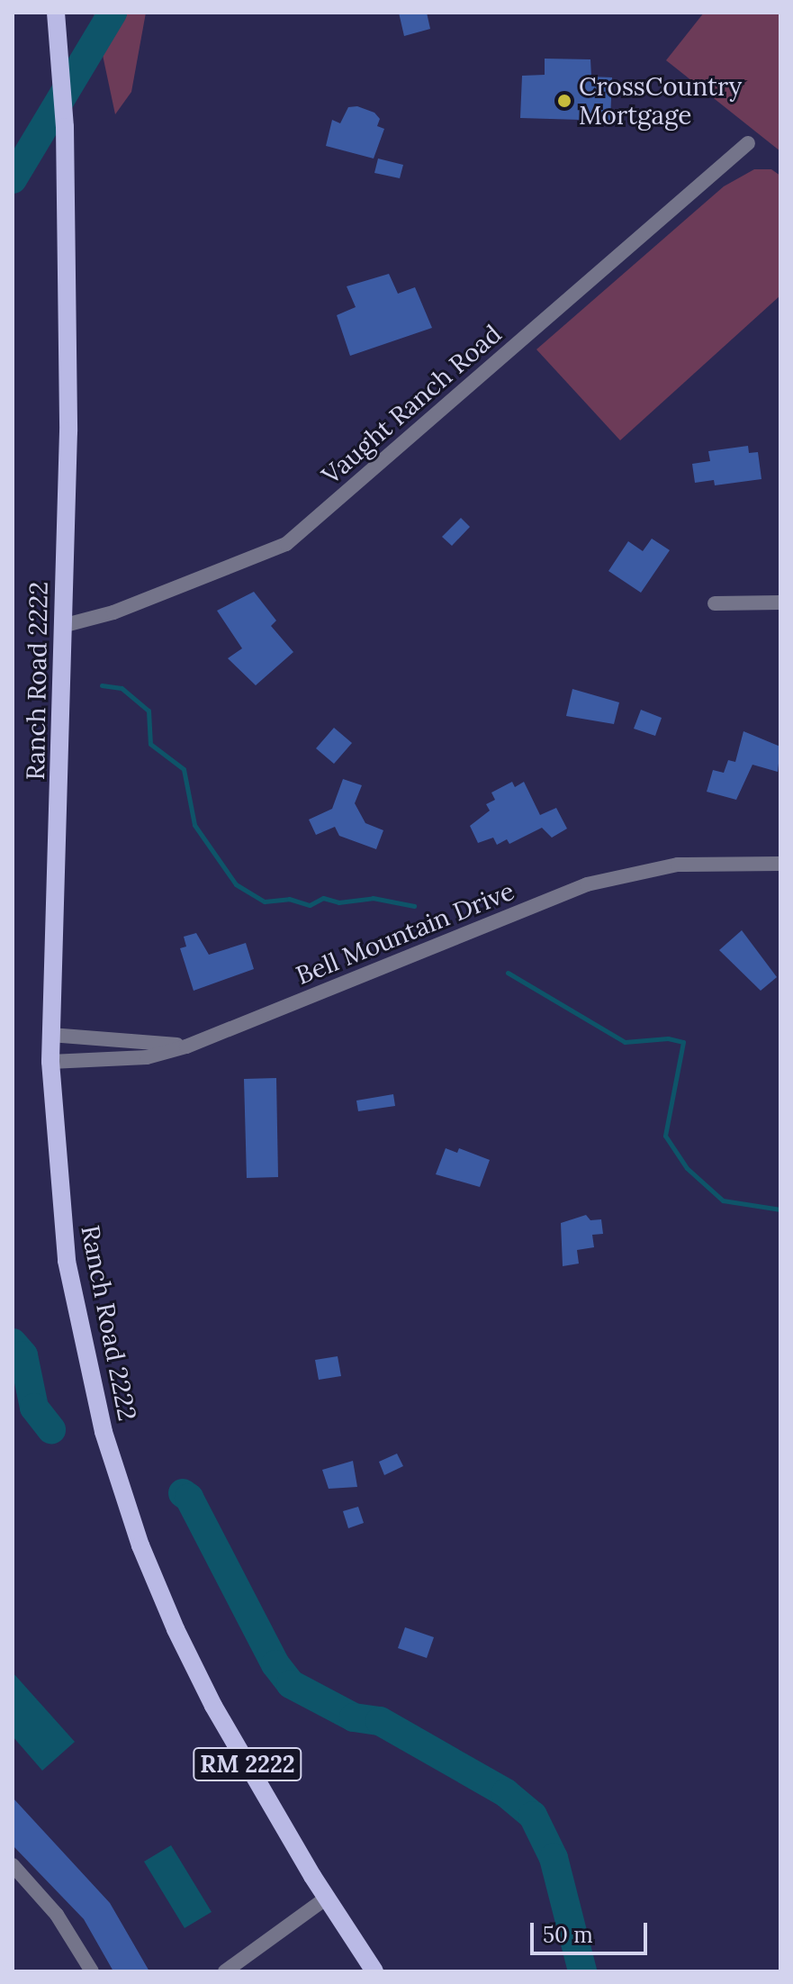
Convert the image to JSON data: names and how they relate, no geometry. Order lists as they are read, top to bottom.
{
  "streets": {
    "main road": ["Ranch Road 2222", "RM 2222"],
    "street": ["Vaught Ranch Road", "Bell Mountain Drive"]
  },
  "crossings": [
    ["Vaught Ranch Road", "Ranch Road 2222"],
    ["Ranch Road 2222", "Bell Mountain Drive"]
  ],
  "places": ["CrossCountry Mortgage"],
  "scale_bar": "50 m"
}
